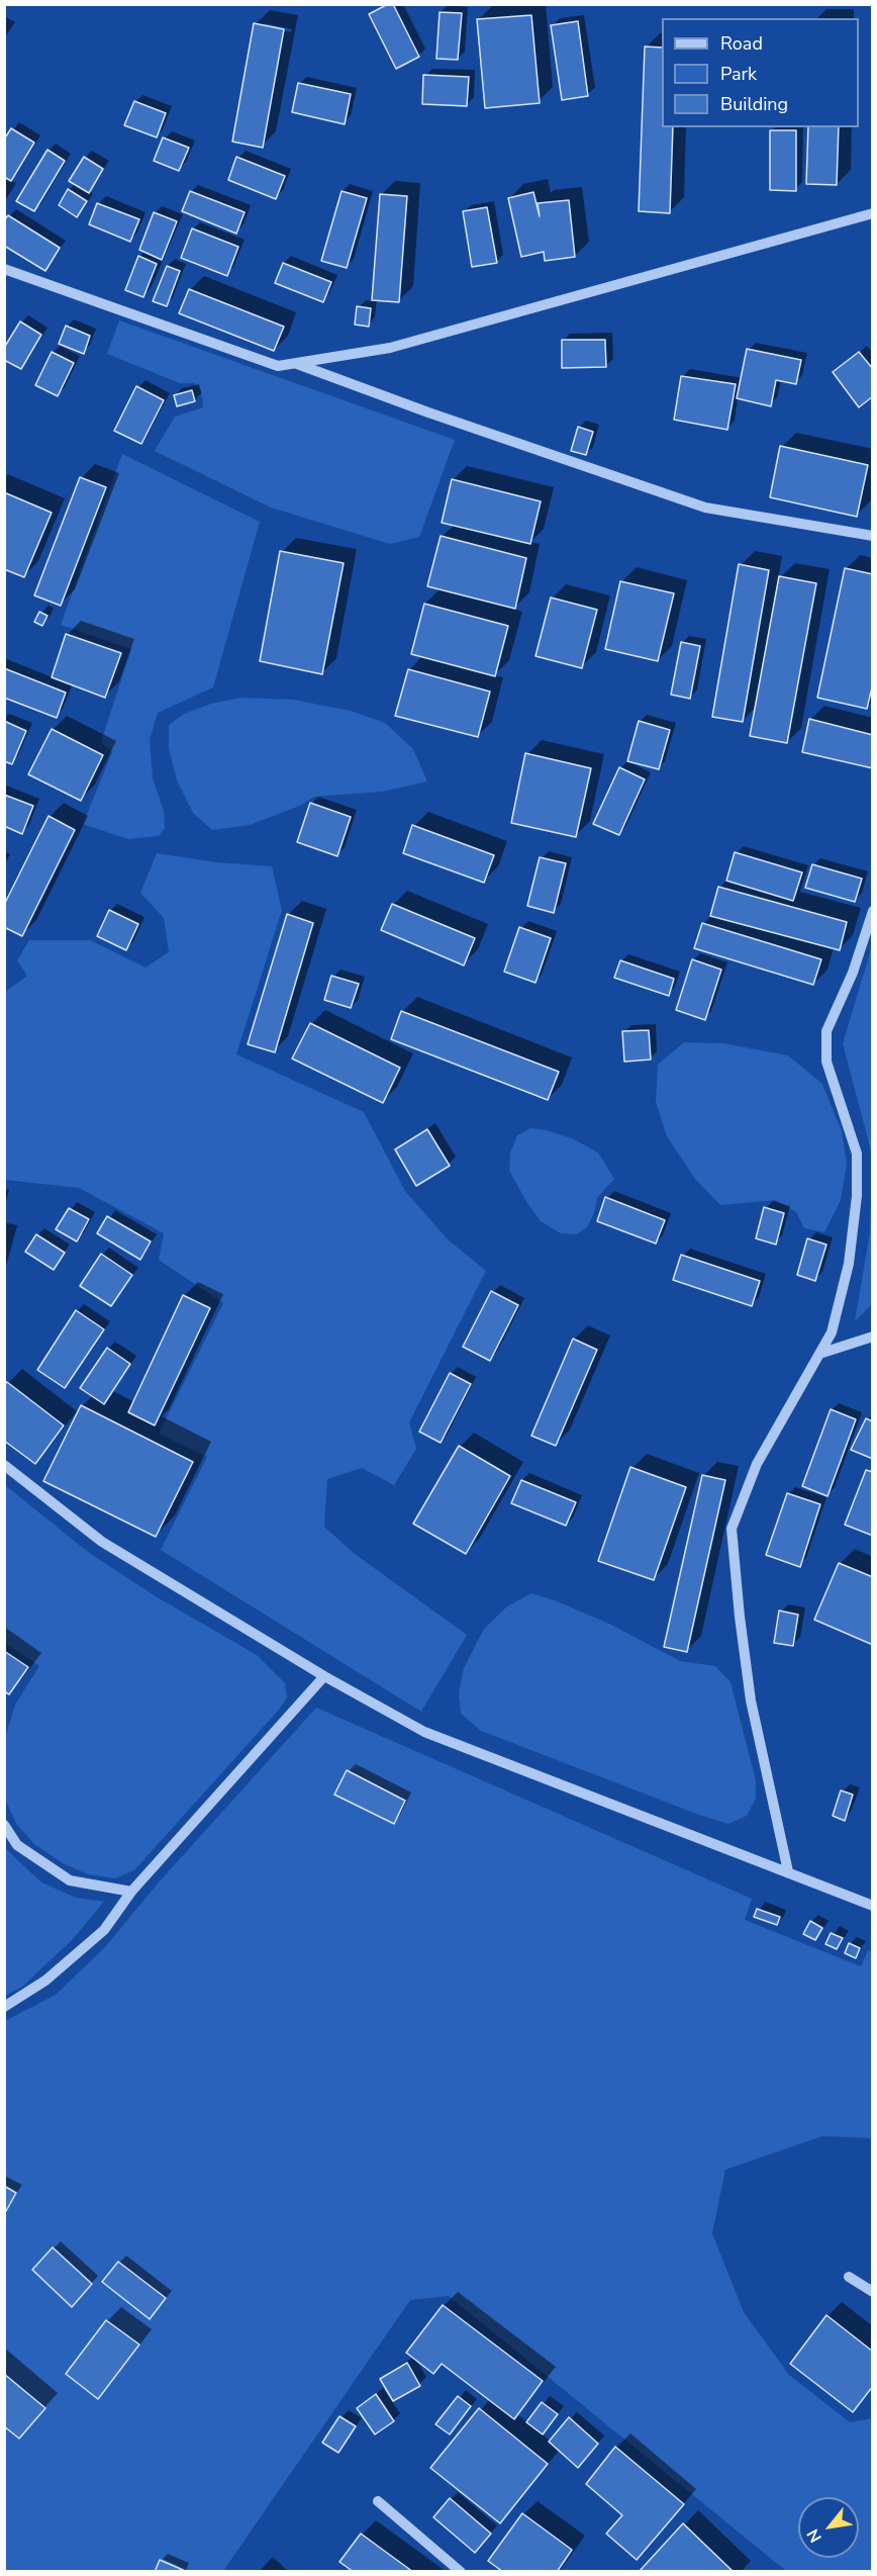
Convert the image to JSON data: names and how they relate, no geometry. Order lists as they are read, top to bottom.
{
  "legend": ["Road", "Park", "Building"],
  "north": "bottom left"
}
